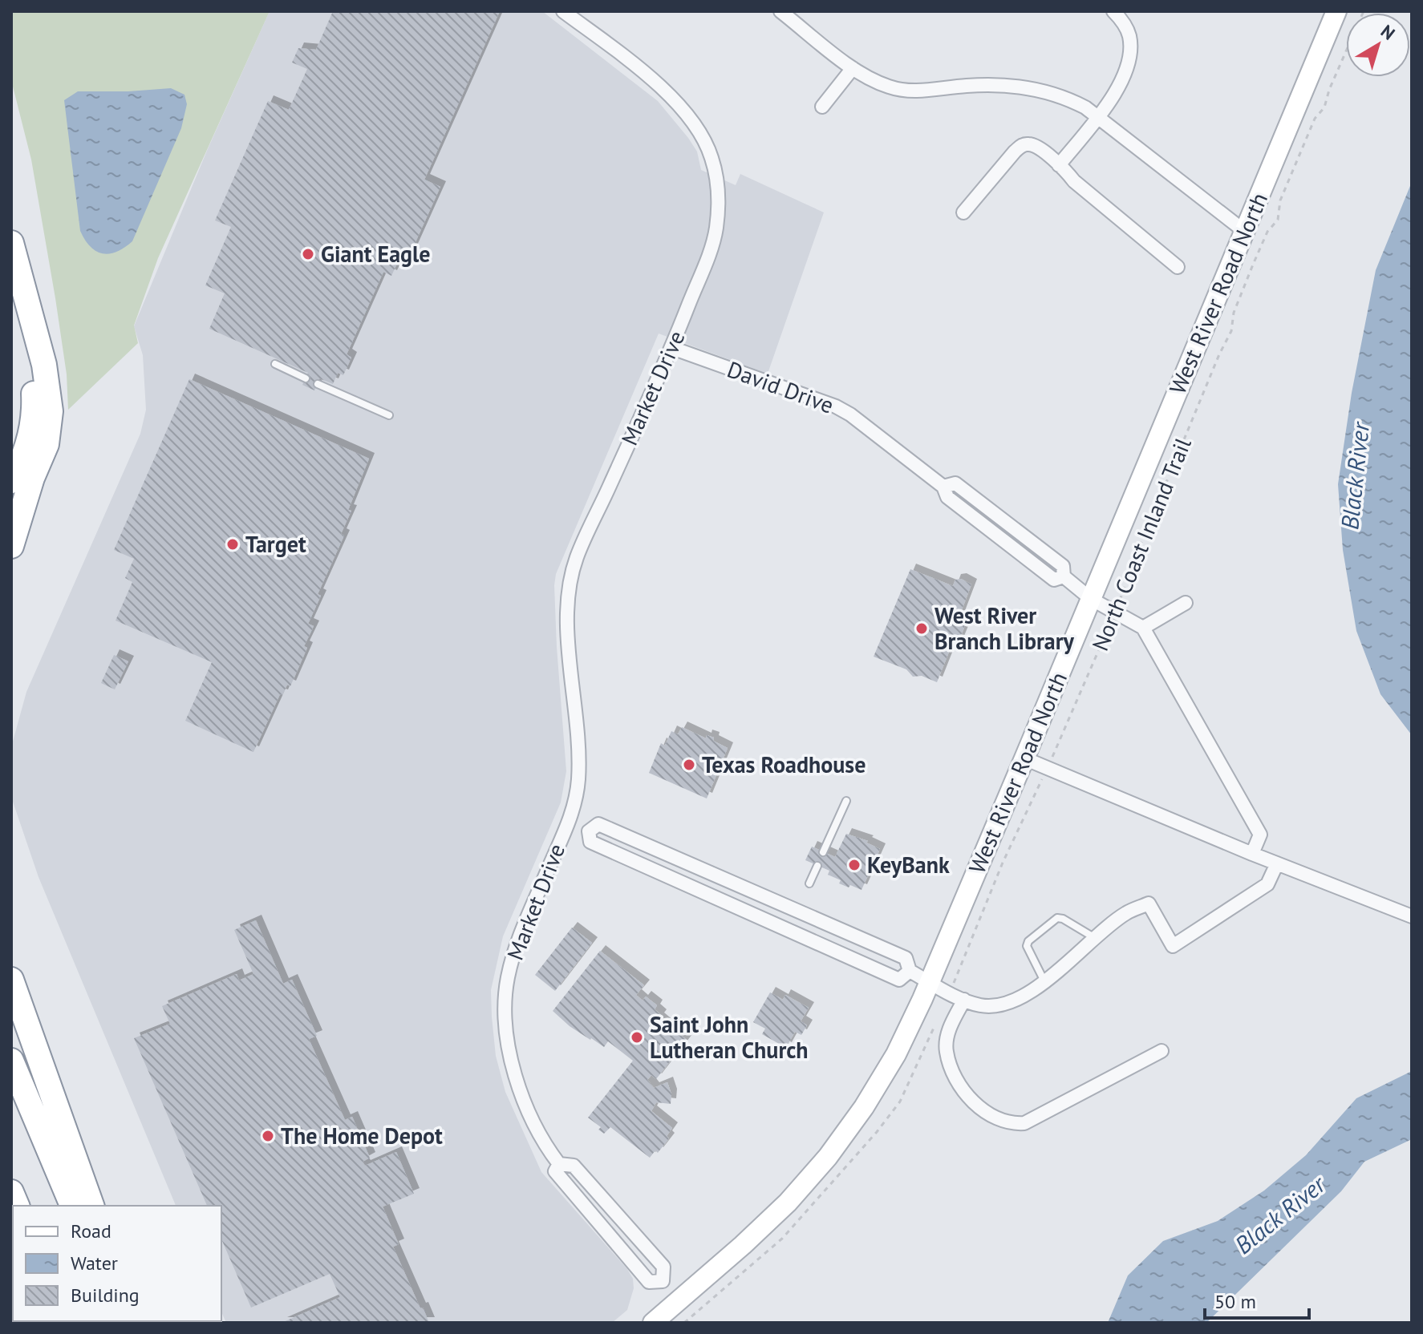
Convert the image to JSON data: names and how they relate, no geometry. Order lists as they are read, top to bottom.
{
  "streets": {
    "street": ["West River Road North", "David Drive", "Market Drive"],
    "path": ["North Coast Inland Trail"]
  },
  "crossings": [
    ["West River Road North", "David Drive"],
    ["West River Road North", "Market Drive"],
    ["David Drive", "Market Drive"],
    ["David Drive", "North Coast Inland Trail"],
    ["Market Drive", "North Coast Inland Trail"]
  ],
  "water": ["Black River"],
  "places": [
    "Giant Eagle",
    "Target",
    "West River Branch Library",
    "Texas Roadhouse",
    "KeyBank",
    "Saint John Lutheran Church",
    "The Home Depot"
  ],
  "legend": ["Road", "Water", "Building"],
  "scale_bar": "50 m",
  "north": "top right"
}
